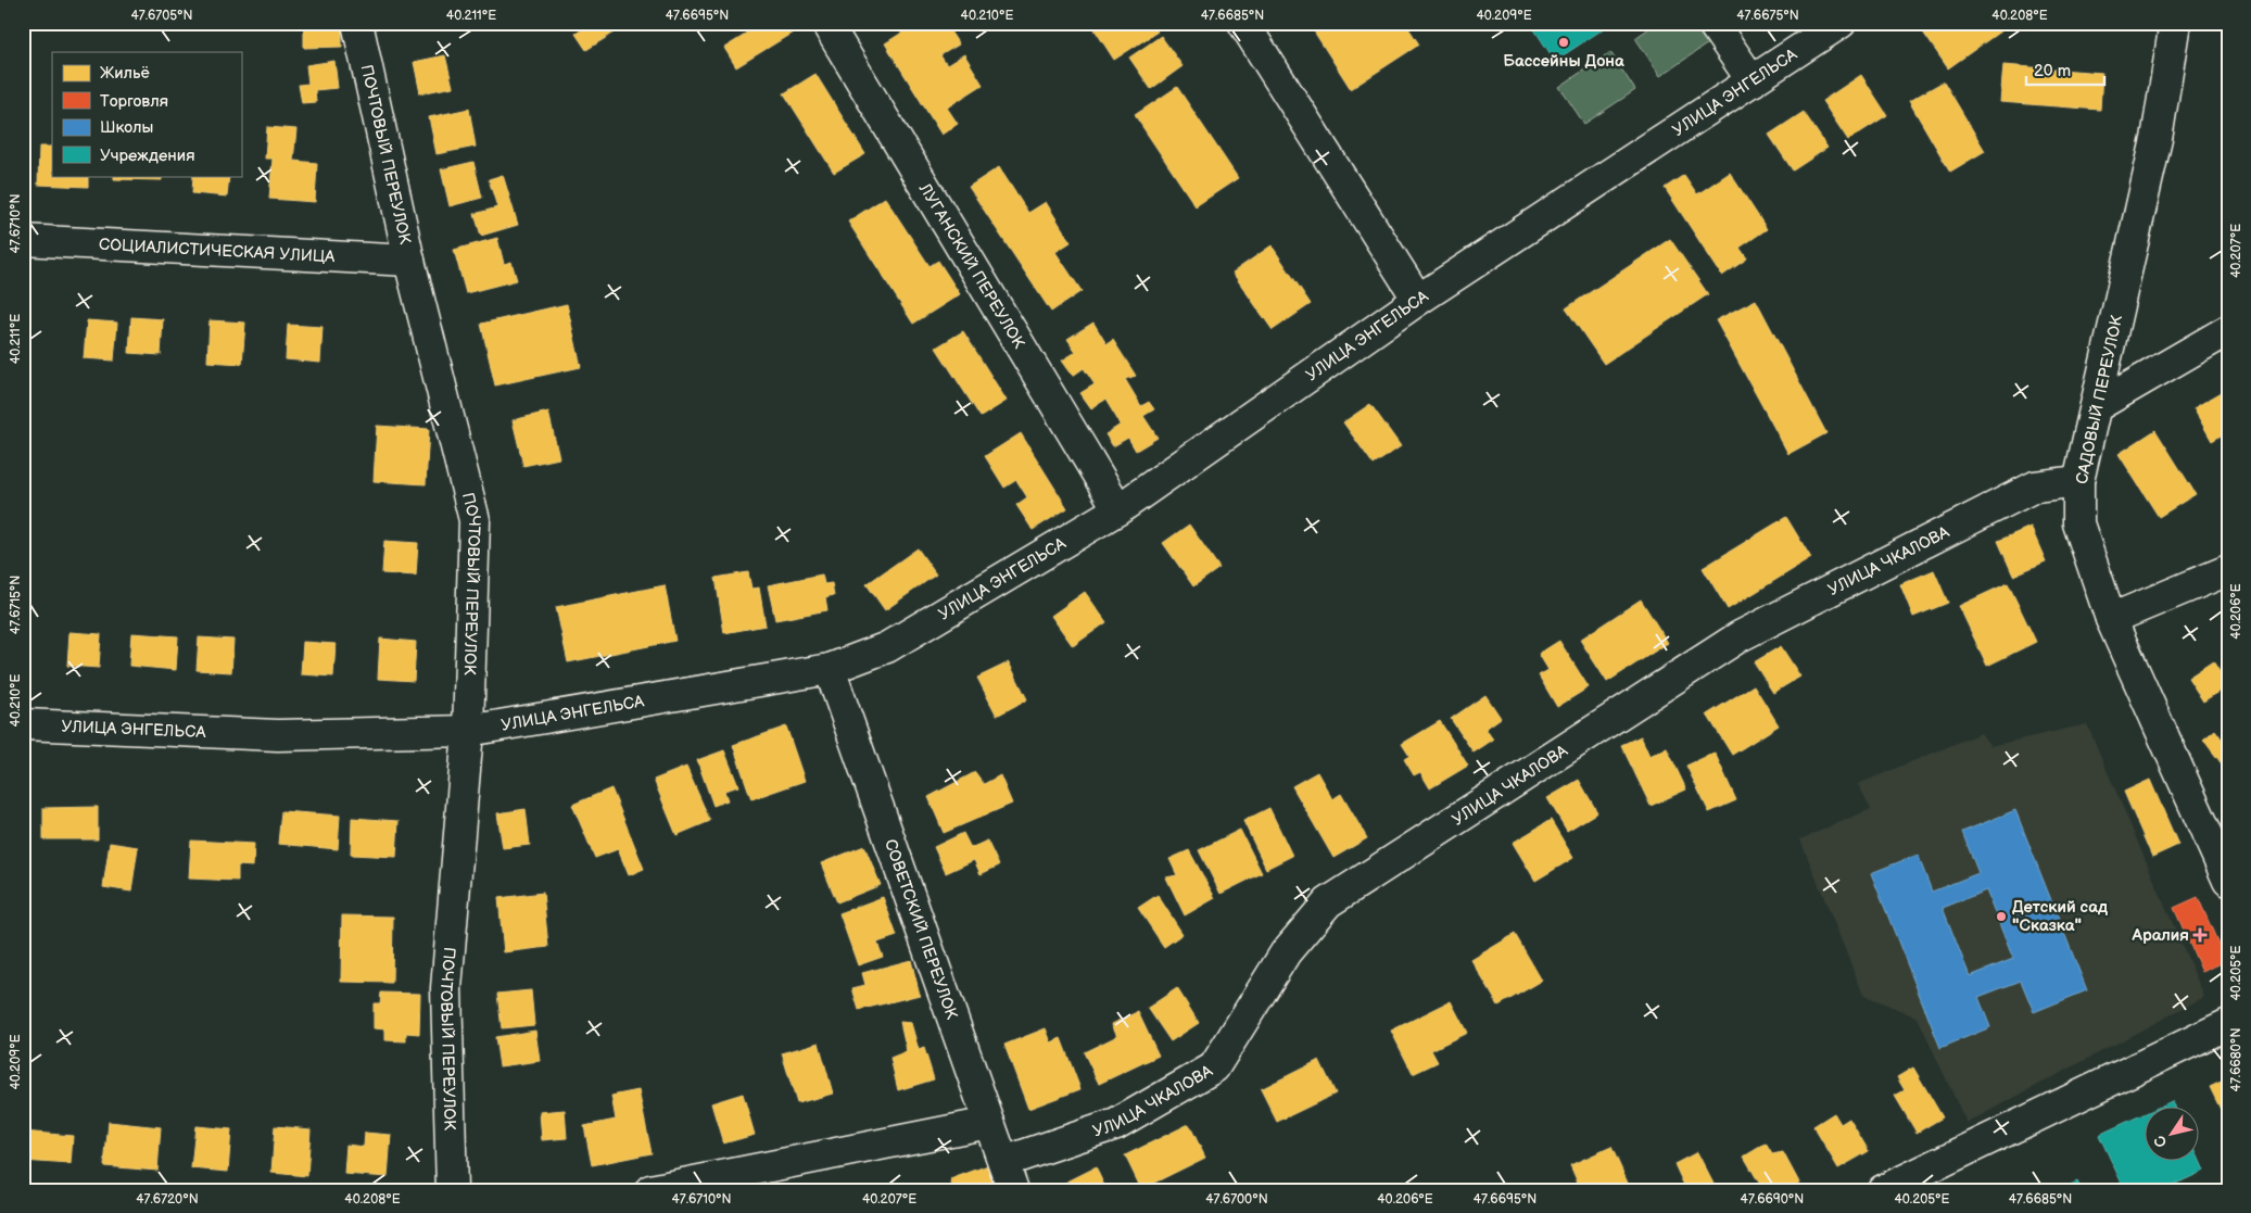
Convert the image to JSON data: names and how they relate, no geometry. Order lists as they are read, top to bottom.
{
  "streets": {
    "street": [
      "УЛИЦА ЭНГЕЛЬСА",
      "ПОЧТОВЫЙ ПЕРЕУЛОК",
      "СОЦИАЛИСТИЧЕСКАЯ УЛИЦА",
      "ЛУГАНСКИЙ ПЕРЕУЛОК",
      "САДОВЫЙ ПЕРЕУЛОК",
      "УЛИЦА ЧКАЛОВА",
      "СОВЕТСКИЙ ПЕРЕУЛОК"
    ]
  },
  "crossings": [
    ["УЛИЦА ЭНГЕЛЬСА", "ПОЧТОВЫЙ ПЕРЕУЛОК"],
    ["УЛИЦА ЭНГЕЛЬСА", "ЛУГАНСКИЙ ПЕРЕУЛОК"],
    ["УЛИЦА ЭНГЕЛЬСА", "СОВЕТСКИЙ ПЕРЕУЛОК"],
    ["ПОЧТОВЫЙ ПЕРЕУЛОК", "СОЦИАЛИСТИЧЕСКАЯ УЛИЦА"],
    ["САДОВЫЙ ПЕРЕУЛОК", "УЛИЦА ЧКАЛОВА"],
    ["УЛИЦА ЧКАЛОВА", "СОВЕТСКИЙ ПЕРЕУЛОК"]
  ],
  "places": {
    "other": ["Бассейны Дона", "Детский сад \"Сказка\""],
    "health": ["Аралия"]
  },
  "legend": [
    "Жильё",
    "Торговля",
    "Школы",
    "Учреждения"
  ],
  "scale_bar": "20 m",
  "north": "bottom left",
  "coordinates": [
    "47.6705°N",
    "40.211°E",
    "47.6695°N",
    "40.210°E",
    "47.6685°N",
    "40.209°E",
    "47.6675°N",
    "40.208°E",
    "47.6710°N",
    "40.207°E",
    "47.6715°N",
    "40.206°E",
    "40.205°E",
    "47.6680°N",
    "47.6720°N",
    "47.6700°N",
    "47.6690°N"
  ]
}
